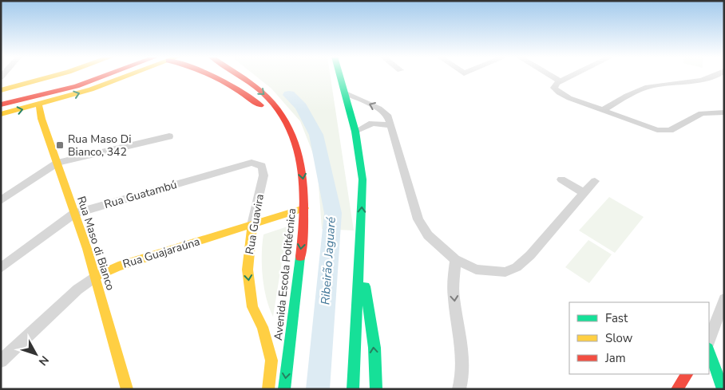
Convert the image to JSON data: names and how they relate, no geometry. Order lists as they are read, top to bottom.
{
  "streets": {
    "main road": [
      "Rua Guavira",
      "Rua Maso di Bianco",
      "Rua Guajaraúna",
      "Avenida Escola Politécnica"
    ],
    "street": ["Rua Guatambú"]
  },
  "crossings": [
    ["Rua Guatambú", "Rua Guavira"],
    ["Rua Guatambú", "Rua Maso di Bianco"],
    ["Rua Guavira", "Rua Guajaraúna"],
    ["Rua Maso di Bianco", "Rua Guajaraúna"],
    ["Rua Guajaraúna", "Avenida Escola Politécnica"]
  ],
  "one_way": ["Rua Guavira"],
  "water": ["Ribeirão Jaguaré"],
  "places": {
    "transit": ["Rua Maso Di Bianco, 342"]
  },
  "legend": ["Fast", "Slow", "Jam"],
  "north": "bottom right"
}
